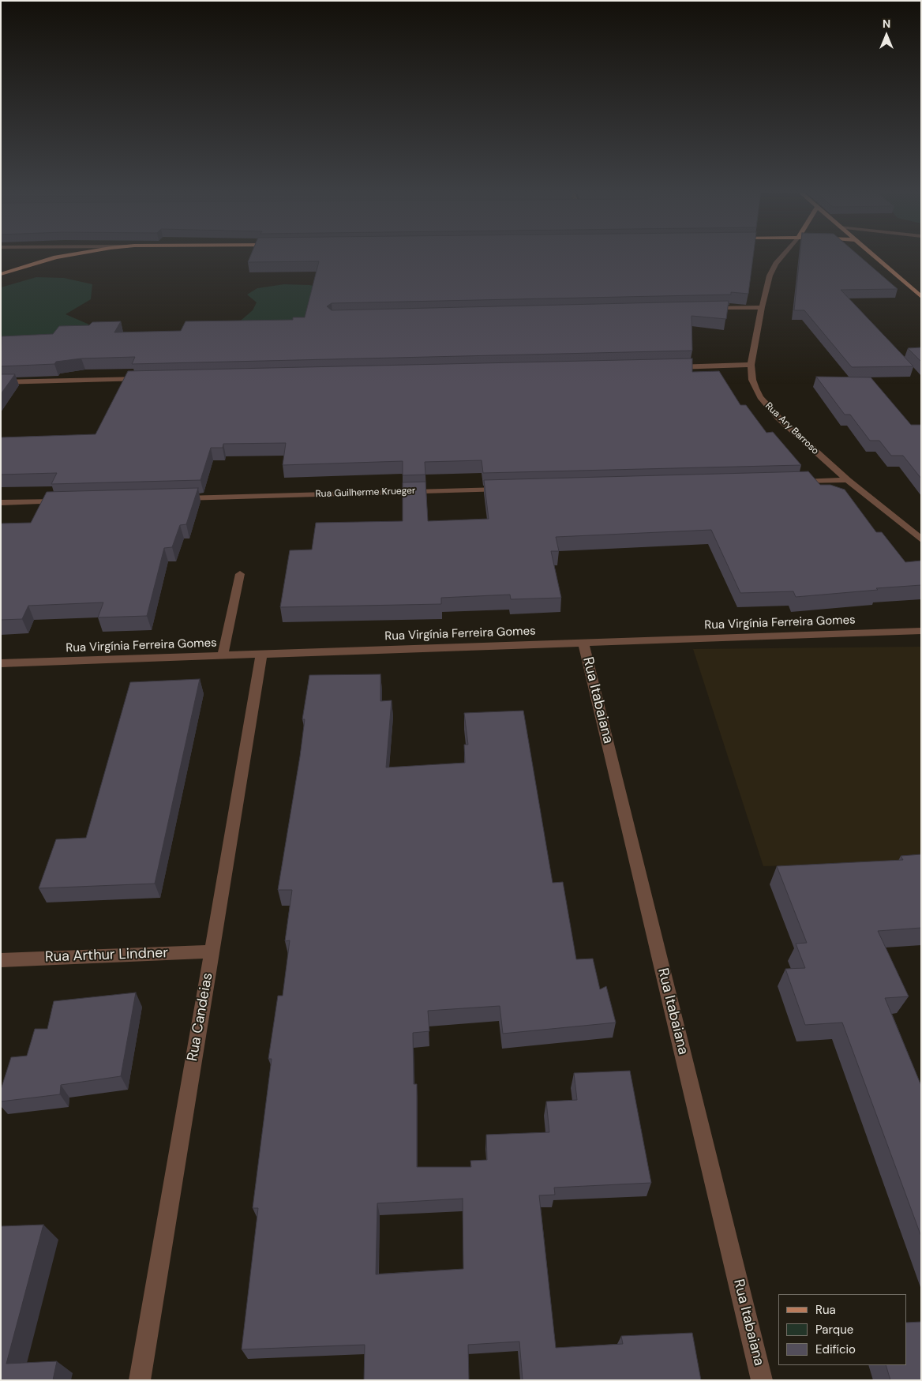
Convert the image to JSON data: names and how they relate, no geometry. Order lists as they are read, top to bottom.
{
  "streets": {
    "street": [
      "Rua Ary Barroso",
      "Rua Guilherme Krueger",
      "Rua Virgínia Ferreira Gomes",
      "Rua Itabaiana",
      "Rua Arthur Lindner",
      "Rua Candeias"
    ]
  },
  "crossings": [
    ["Rua Virgínia Ferreira Gomes", "Rua Itabaiana"],
    ["Rua Virgínia Ferreira Gomes", "Rua Candeias"],
    ["Rua Arthur Lindner", "Rua Candeias"]
  ],
  "legend": ["Rua", "Parque", "Edifício"],
  "north": "top"
}
